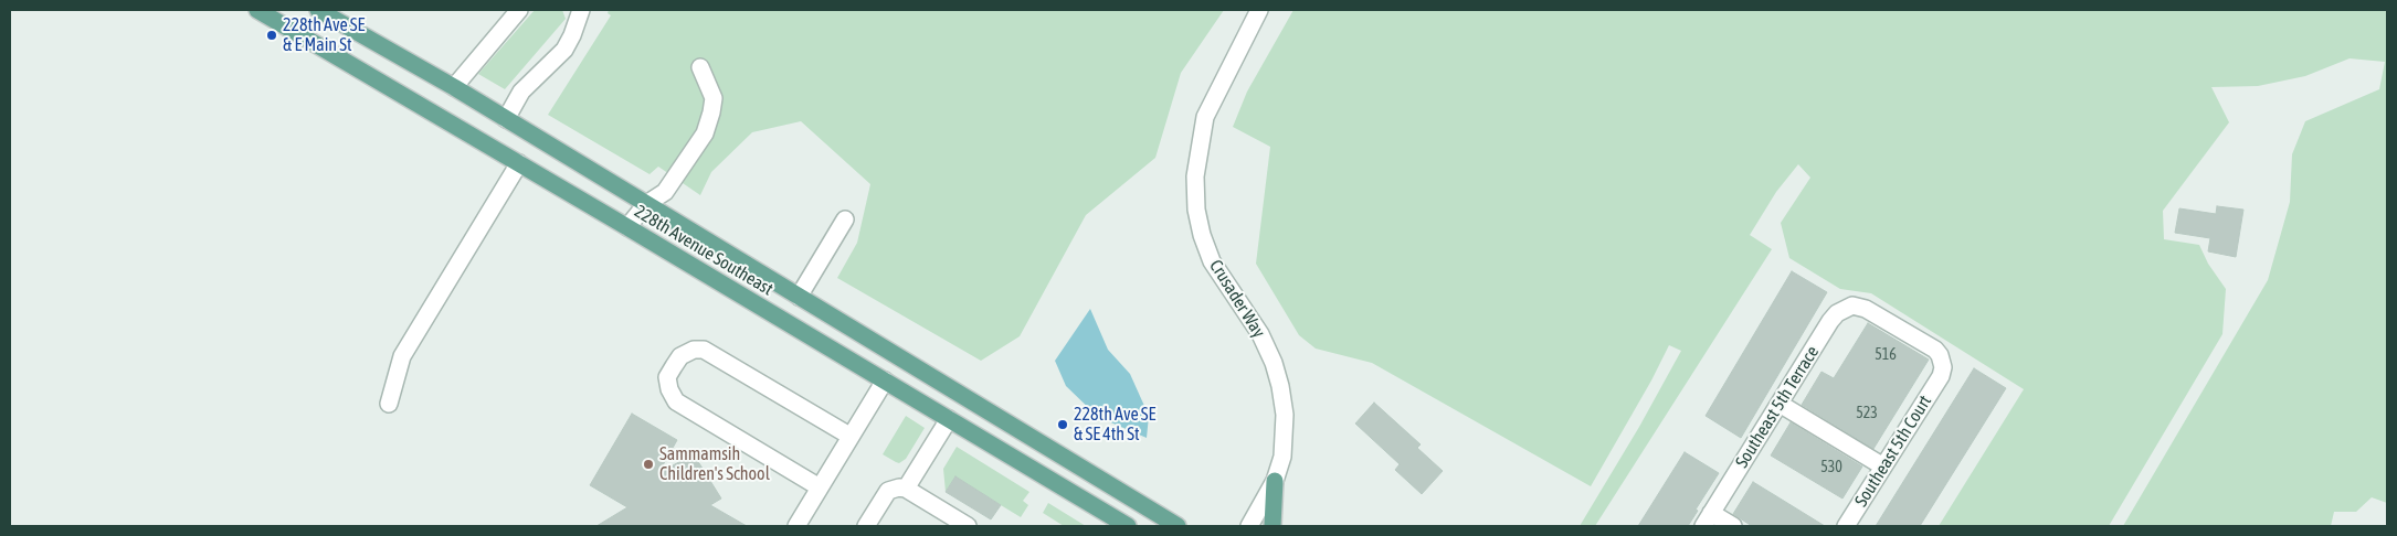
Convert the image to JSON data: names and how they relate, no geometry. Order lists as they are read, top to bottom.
{
  "streets": {
    "main road": ["228th Avenue Southeast"],
    "street": ["Crusader Way", "Southeast 5th Terrace", "Southeast 5th Court"]
  },
  "crossings": [
    ["Southeast 5th Terrace", "Southeast 5th Court"]
  ],
  "places": ["228th Ave SE & E Main St", "228th Ave SE & SE 4th St", "Sammamsih Children's School"],
  "house_numbers": ["516", "523", "530"]
}
